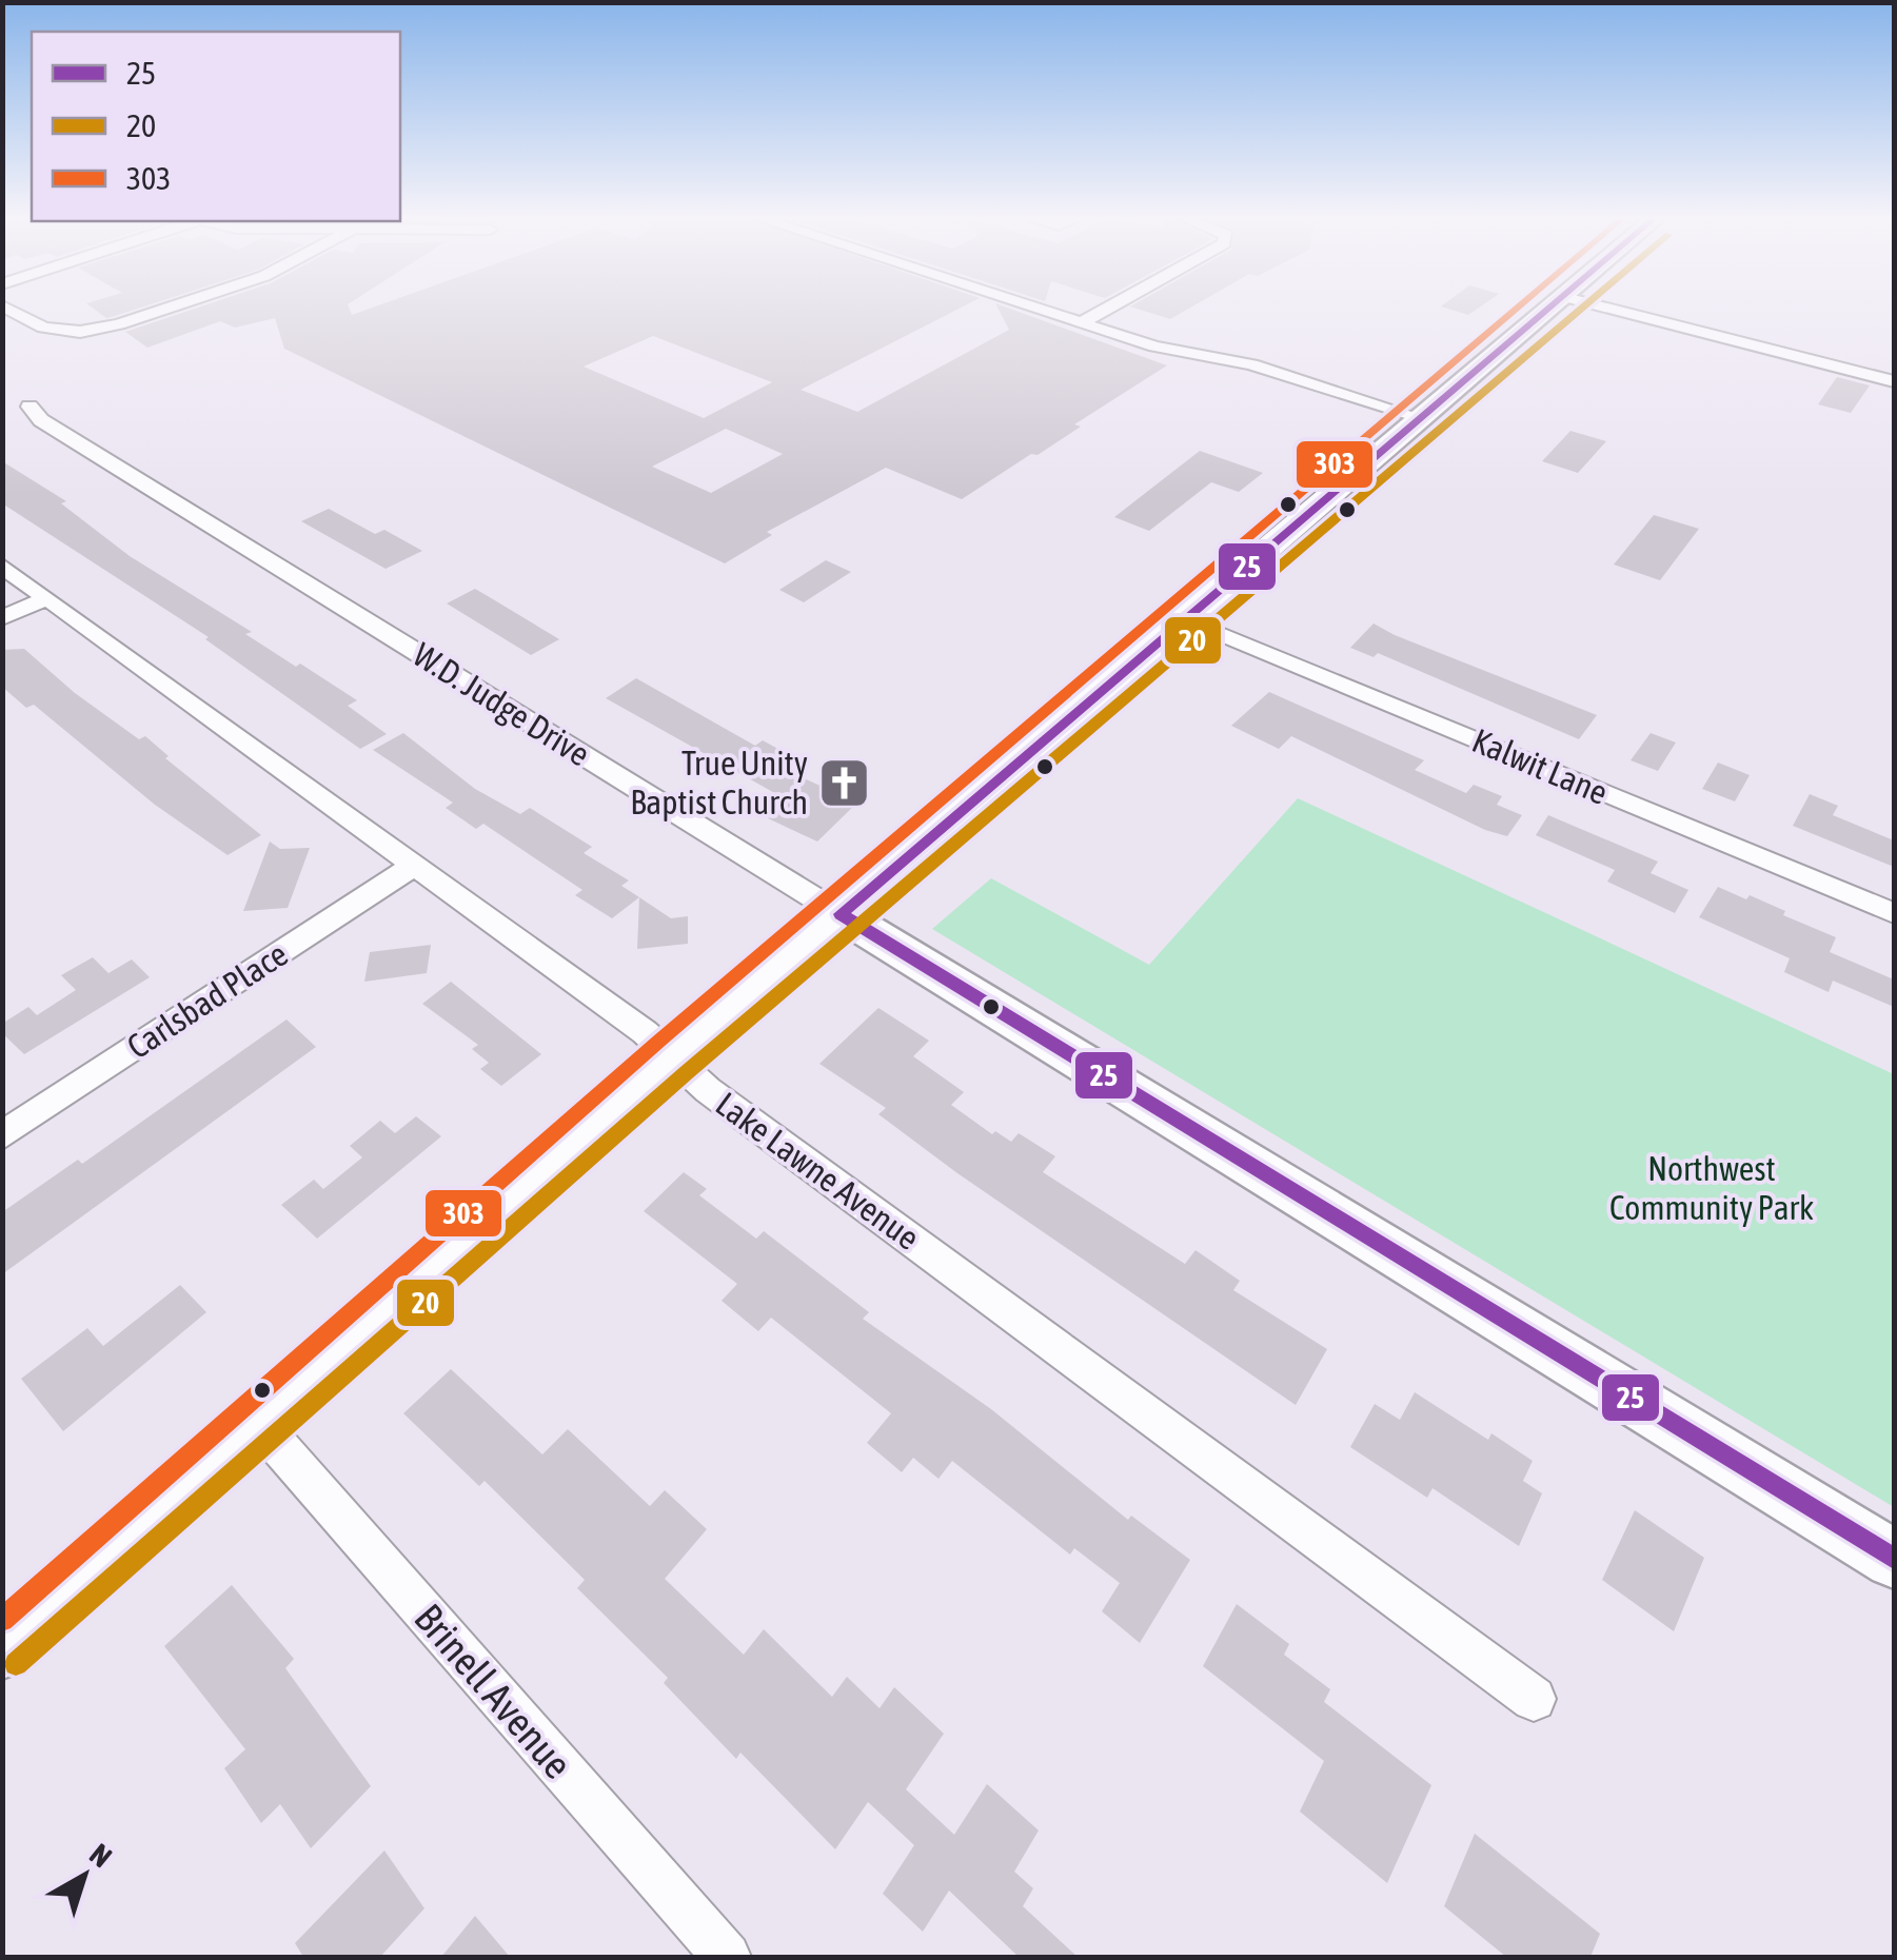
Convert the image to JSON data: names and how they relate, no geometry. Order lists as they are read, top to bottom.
{
  "streets": {
    "street": [
      "W.D. Judge Drive",
      "Kalwit Lane",
      "Carlsbad Place",
      "Lake Lawne Avenue",
      "Brinell Avenue"
    ]
  },
  "crossings": [
    ["Carlsbad Place", "Lake Lawne Avenue"]
  ],
  "parks": ["Northwest Community Park"],
  "places": {
    "church": ["True Unity Baptist Church"]
  },
  "lines": ["transit line 25", "transit line 20", "transit line 303"],
  "legend": ["25", "20", "303"],
  "north": "top right"
}
